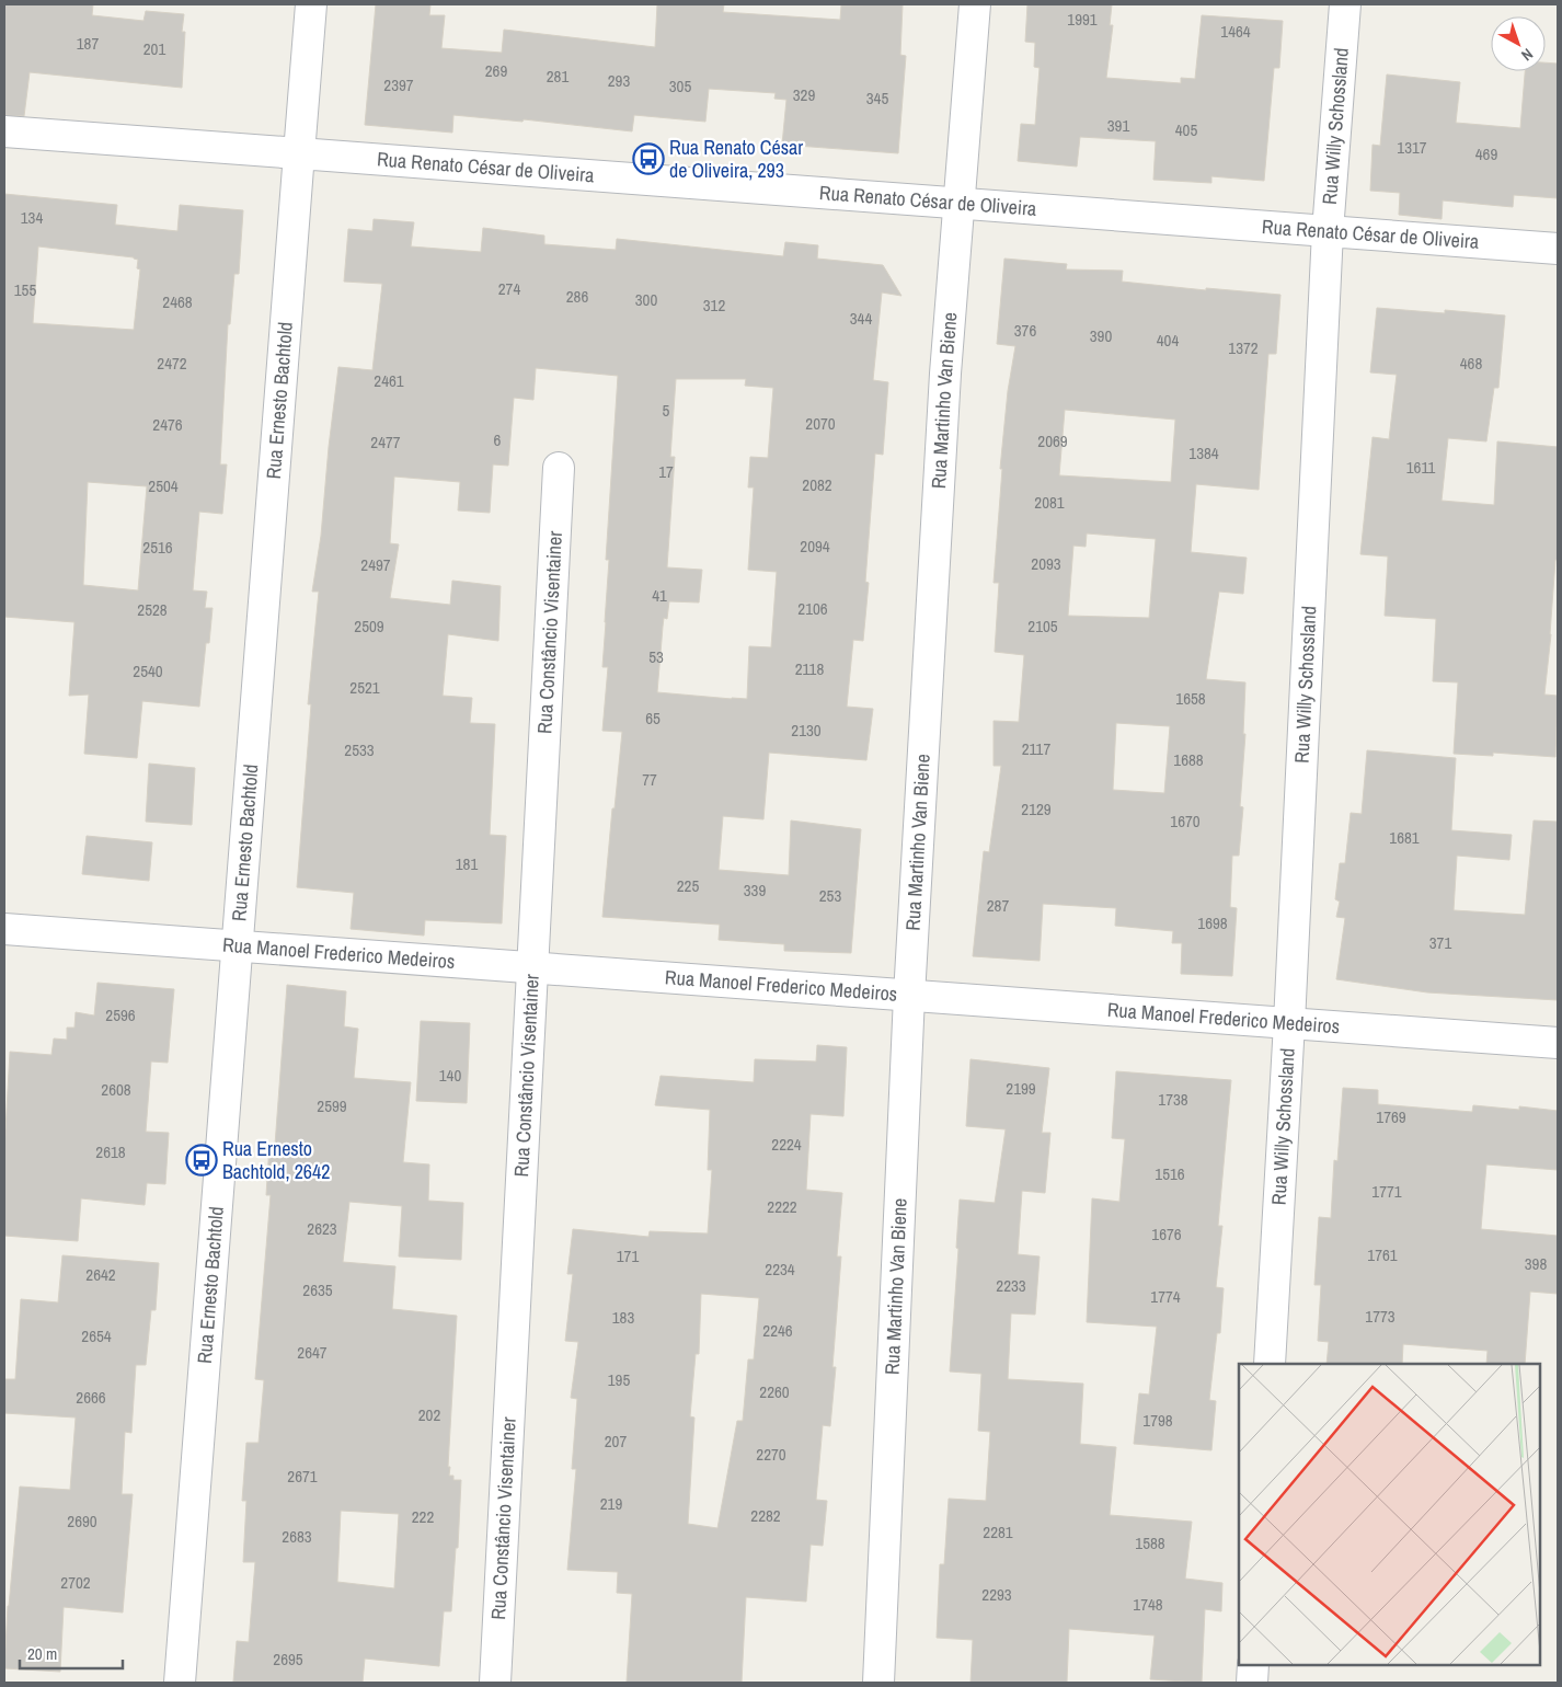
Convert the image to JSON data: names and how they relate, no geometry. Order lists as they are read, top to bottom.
{
  "streets": {
    "street": [
      "Rua Willy Schossland",
      "Rua Renato César de Oliveira",
      "Rua Martinho Van Biene",
      "Rua Ernesto Bachtold",
      "Rua Constâncio Visentainer",
      "Rua Manoel Frederico Medeiros"
    ]
  },
  "crossings": [
    ["Rua Willy Schossland", "Rua Renato César de Oliveira"],
    ["Rua Willy Schossland", "Rua Manoel Frederico Medeiros"],
    ["Rua Renato César de Oliveira", "Rua Martinho Van Biene"],
    ["Rua Renato César de Oliveira", "Rua Ernesto Bachtold"],
    ["Rua Martinho Van Biene", "Rua Manoel Frederico Medeiros"],
    ["Rua Ernesto Bachtold", "Rua Manoel Frederico Medeiros"],
    ["Rua Constâncio Visentainer", "Rua Manoel Frederico Medeiros"]
  ],
  "places": {
    "bus stop": ["Rua Renato César de Oliveira, 293", "Rua Ernesto Bachtold, 2642"]
  },
  "house_numbers": [
    "1991",
    "1464",
    "187",
    "201",
    "269",
    "281",
    "293",
    "2397",
    "305",
    "329",
    "345",
    "391",
    "405",
    "1317",
    "469",
    "134",
    "274",
    "155",
    "286",
    "300",
    "2468",
    "312",
    "344",
    "376",
    "390",
    "404",
    "1372",
    "2472",
    "468",
    "2461",
    "5",
    "2070",
    "2476",
    "6",
    "2069",
    "2477",
    "1384",
    "1611",
    "17",
    "2082",
    "2504",
    "2081",
    "2094",
    "2516",
    "2093",
    "2497",
    "41",
    "2106",
    "2528",
    "2509",
    "2105",
    "53",
    "2118",
    "2540",
    "2521",
    "1658",
    "65",
    "2130",
    "2117",
    "2533",
    "1688",
    "77",
    "2129",
    "1670",
    "1681",
    "181",
    "225",
    "339",
    "253",
    "287",
    "1698",
    "371",
    "2596",
    "140",
    "2199",
    "2608",
    "1738",
    "2599",
    "1769",
    "2224",
    "2618",
    "1516",
    "1771",
    "2222",
    "2623",
    "1676",
    "1761",
    "171",
    "398",
    "2234",
    "2642",
    "2233",
    "2635",
    "1774",
    "1773",
    "183",
    "2246",
    "2654",
    "2647",
    "195",
    "2260",
    "2666",
    "202",
    "1798",
    "207",
    "2270",
    "2671",
    "219",
    "2282",
    "222",
    "2690",
    "2281",
    "2683",
    "1588",
    "2702",
    "2293",
    "1748",
    "2695"
  ],
  "scale_bar": "20 m",
  "north": "bottom right"
}
